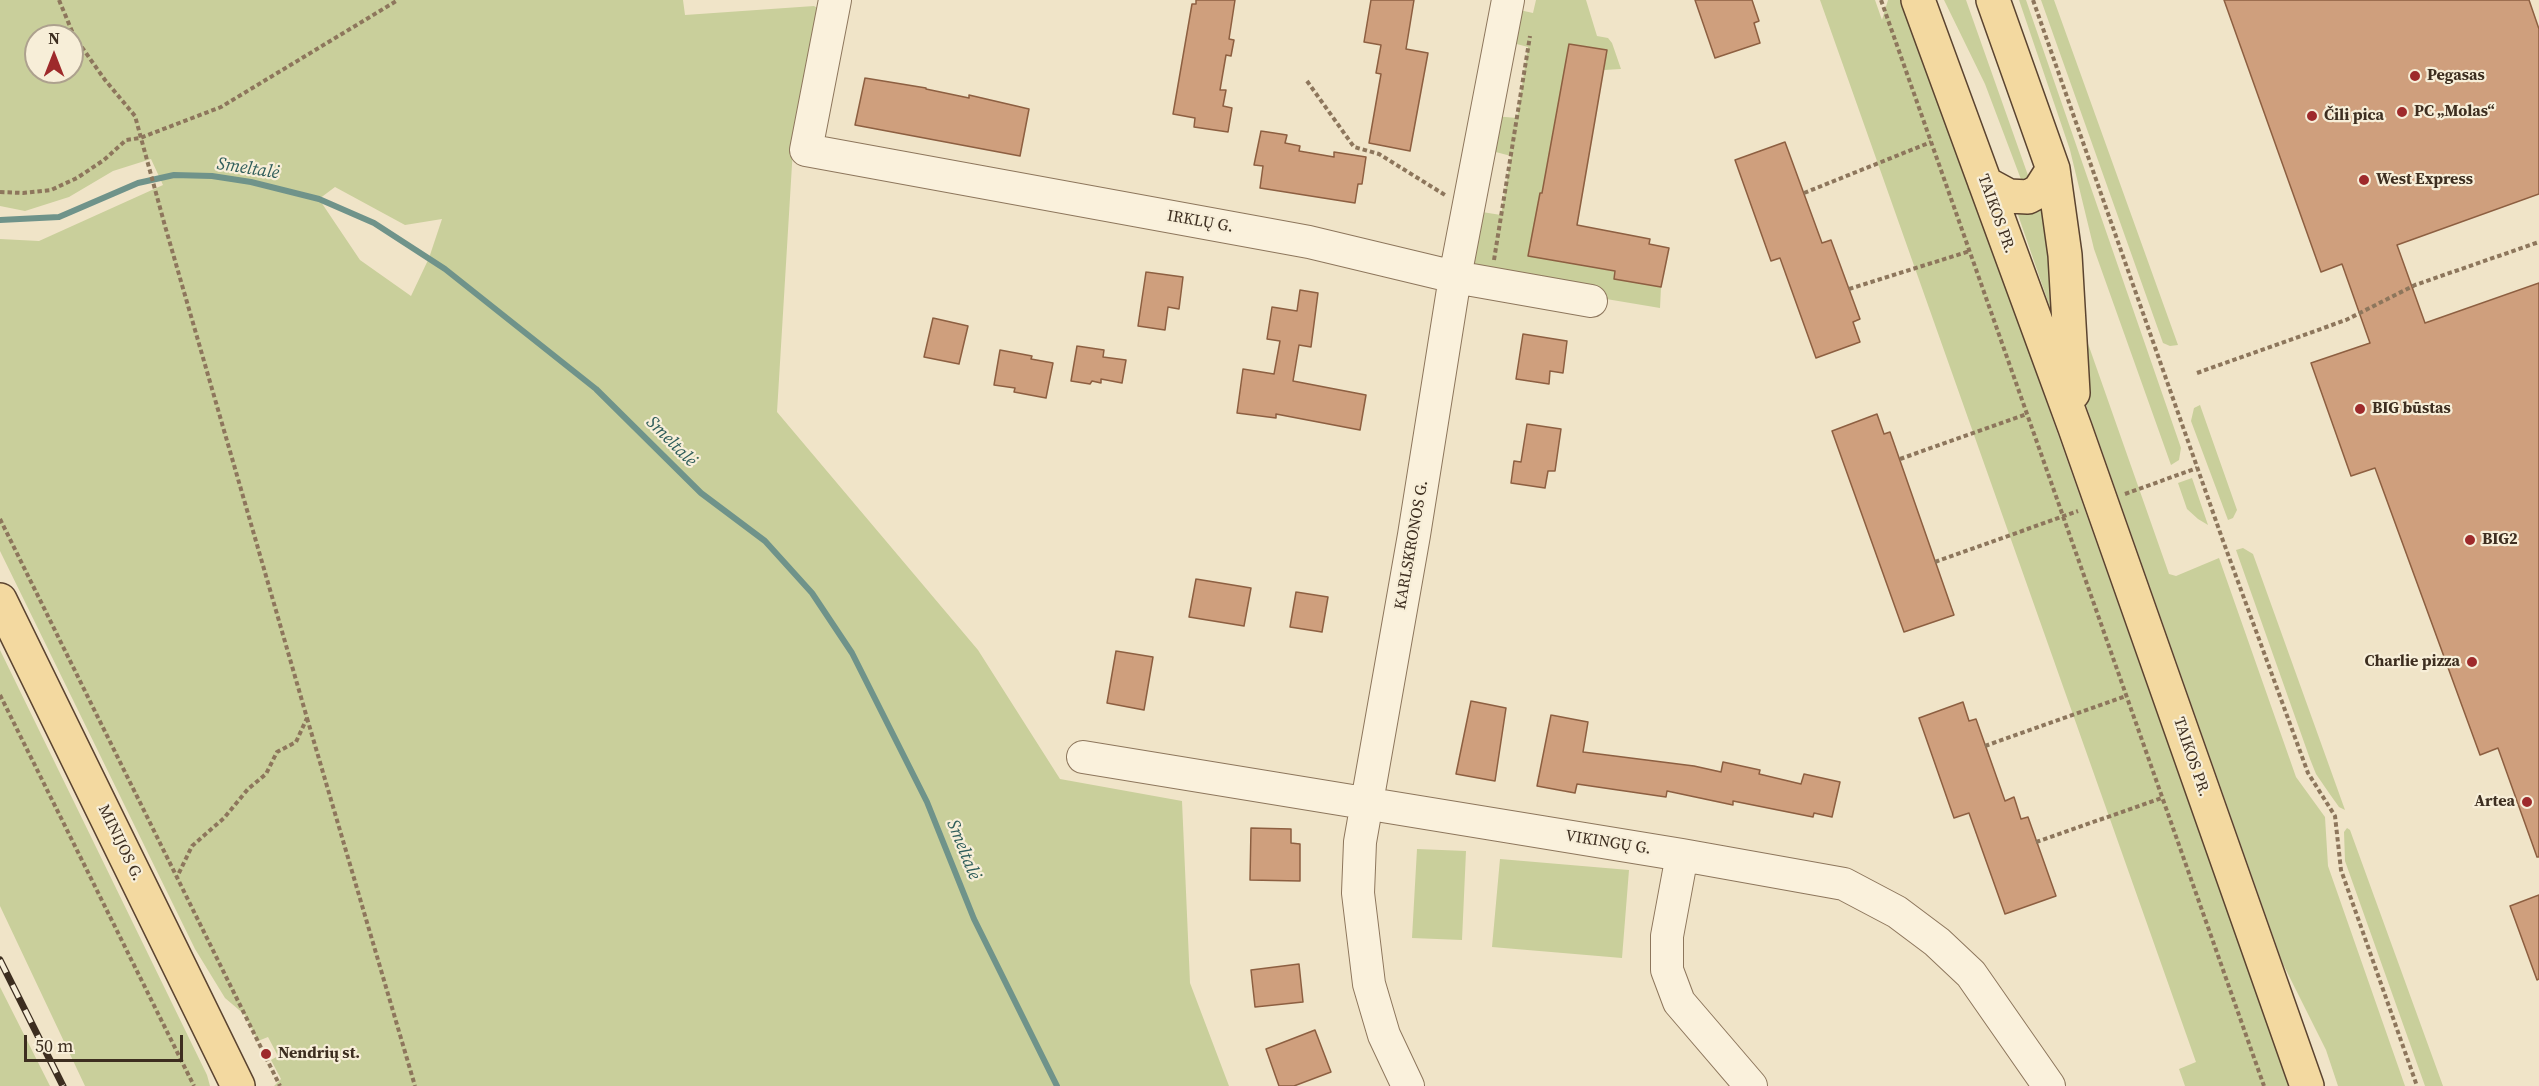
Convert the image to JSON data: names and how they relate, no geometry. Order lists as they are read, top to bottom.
{
  "streets": {
    "main road": ["TAIKOS PR.", "MINIJOS G."],
    "street": ["IRKLŲ G.", "KARLSKRONOS G.", "VIKINGŲ G."]
  },
  "crossings": [
    ["IRKLŲ G.", "KARLSKRONOS G."],
    ["KARLSKRONOS G.", "VIKINGŲ G."]
  ],
  "water": ["Smeltalė"],
  "places": [
    "Pegasas",
    "PC „Molas“",
    "Čili pica",
    "West Express",
    "BIG būstas",
    "BIG2",
    "Charlie pizza",
    "Artea",
    "Nendrių st."
  ],
  "scale_bar": "50 m",
  "north": "top"
}
